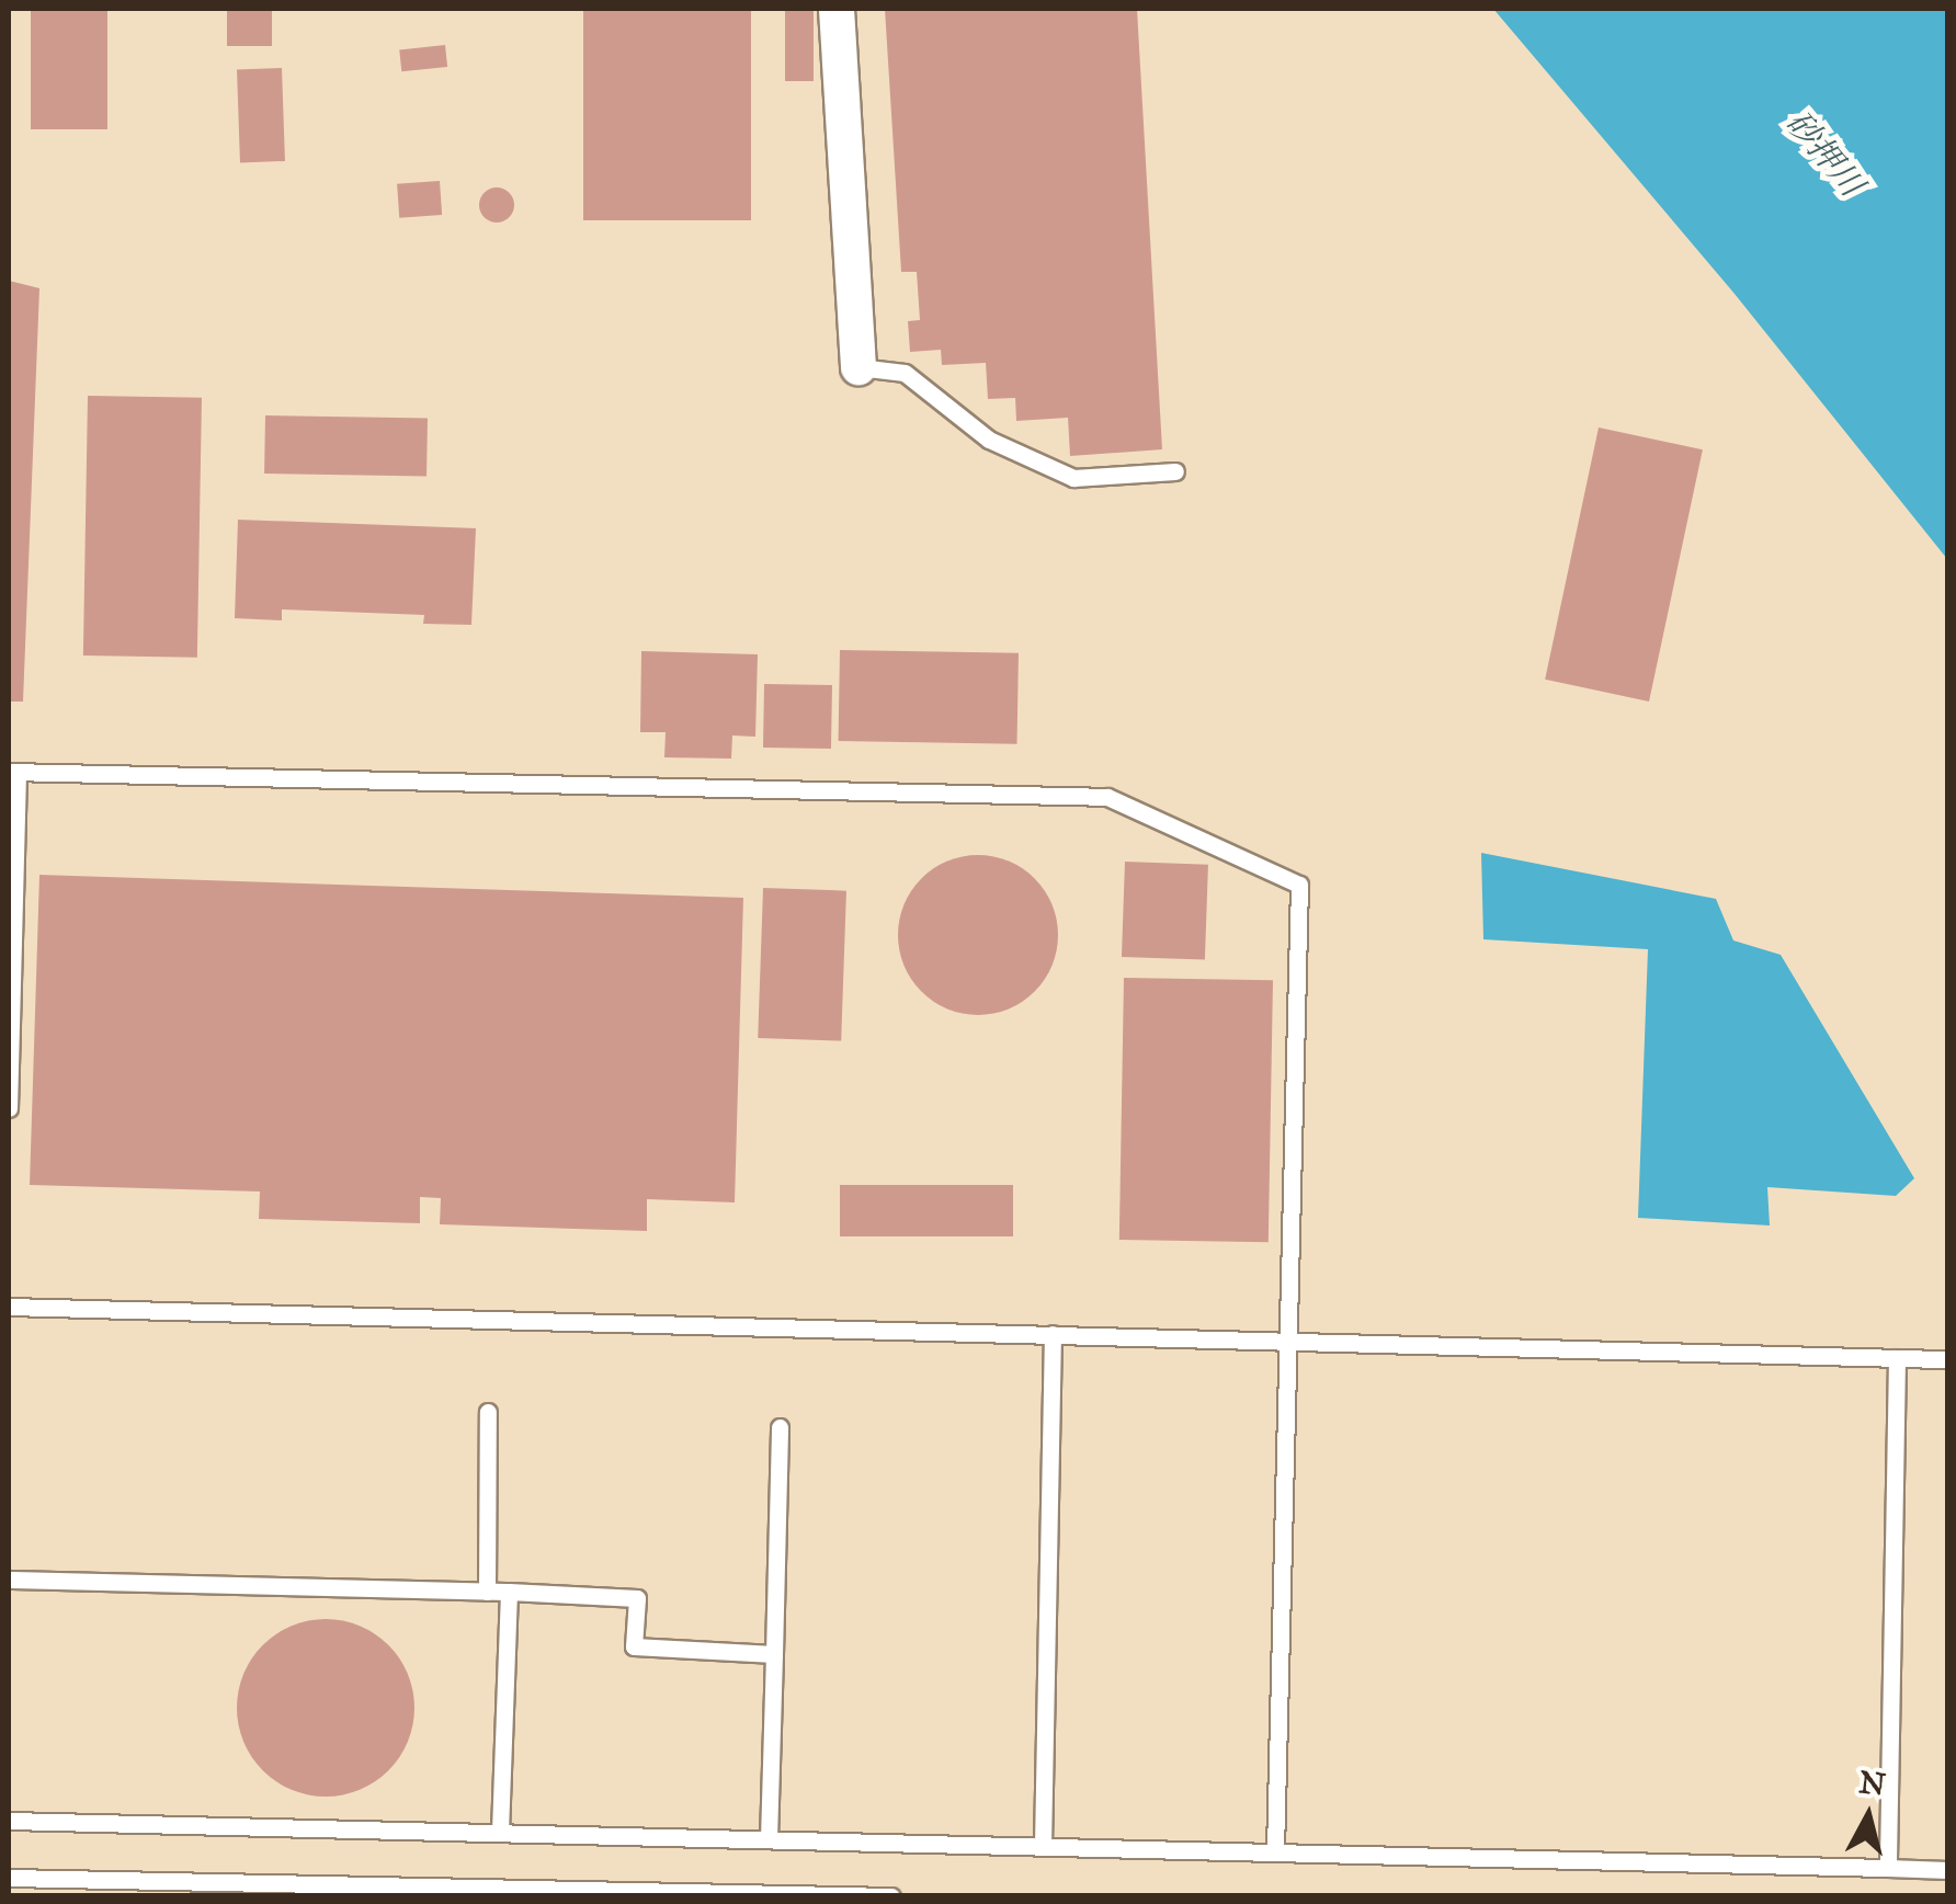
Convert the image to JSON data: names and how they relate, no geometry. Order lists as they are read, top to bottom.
{
  "water": ["砂押川"],
  "north": "top"
}
